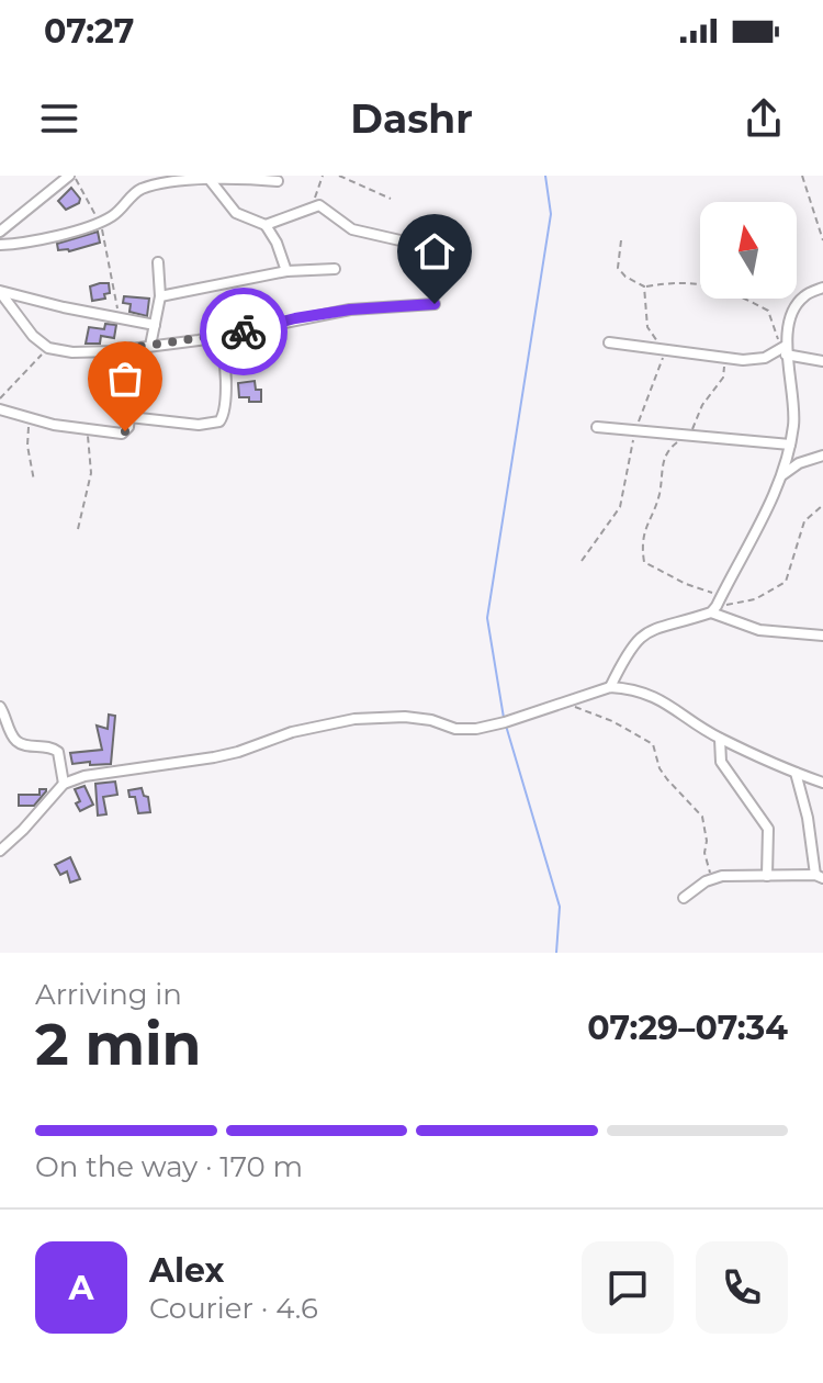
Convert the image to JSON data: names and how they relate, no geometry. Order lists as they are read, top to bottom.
{
  "north": "top",
  "page": {
    "status": "07:27",
    "header": "Dashr",
    "heading": ["2 min", "Arriving in", "07:29–07:34"],
    "panel": ["Alex", "Courier · 4.6"],
    "bar": "On the way · 170 m",
    "round": "A"
  }
}
